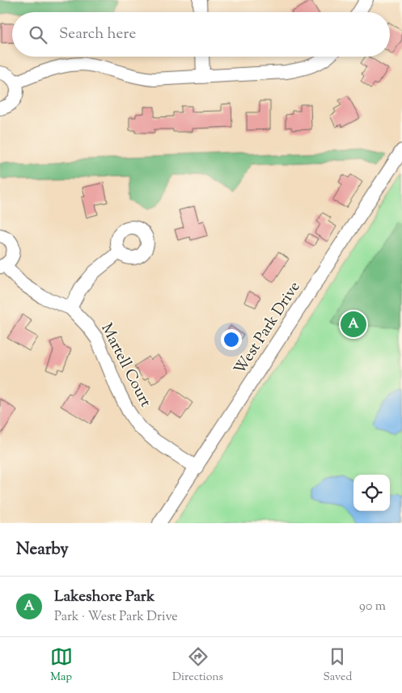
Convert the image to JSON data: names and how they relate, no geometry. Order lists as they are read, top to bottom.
{
  "streets": {
    "street": ["West Park Drive", "Martell Court"]
  },
  "crossings": [
    ["West Park Drive", "Martell Court"]
  ],
  "page": {
    "search": "Search here",
    "pins": "A",
    "heading": "Nearby",
    "list": [
      {
        "mark": "A",
        "name": "Lakeshore Park",
        "note": "Park · West Park Drive",
        "value": "90 m"
      }
    ],
    "nav": ["Map", "Directions", "Saved"]
  }
}
